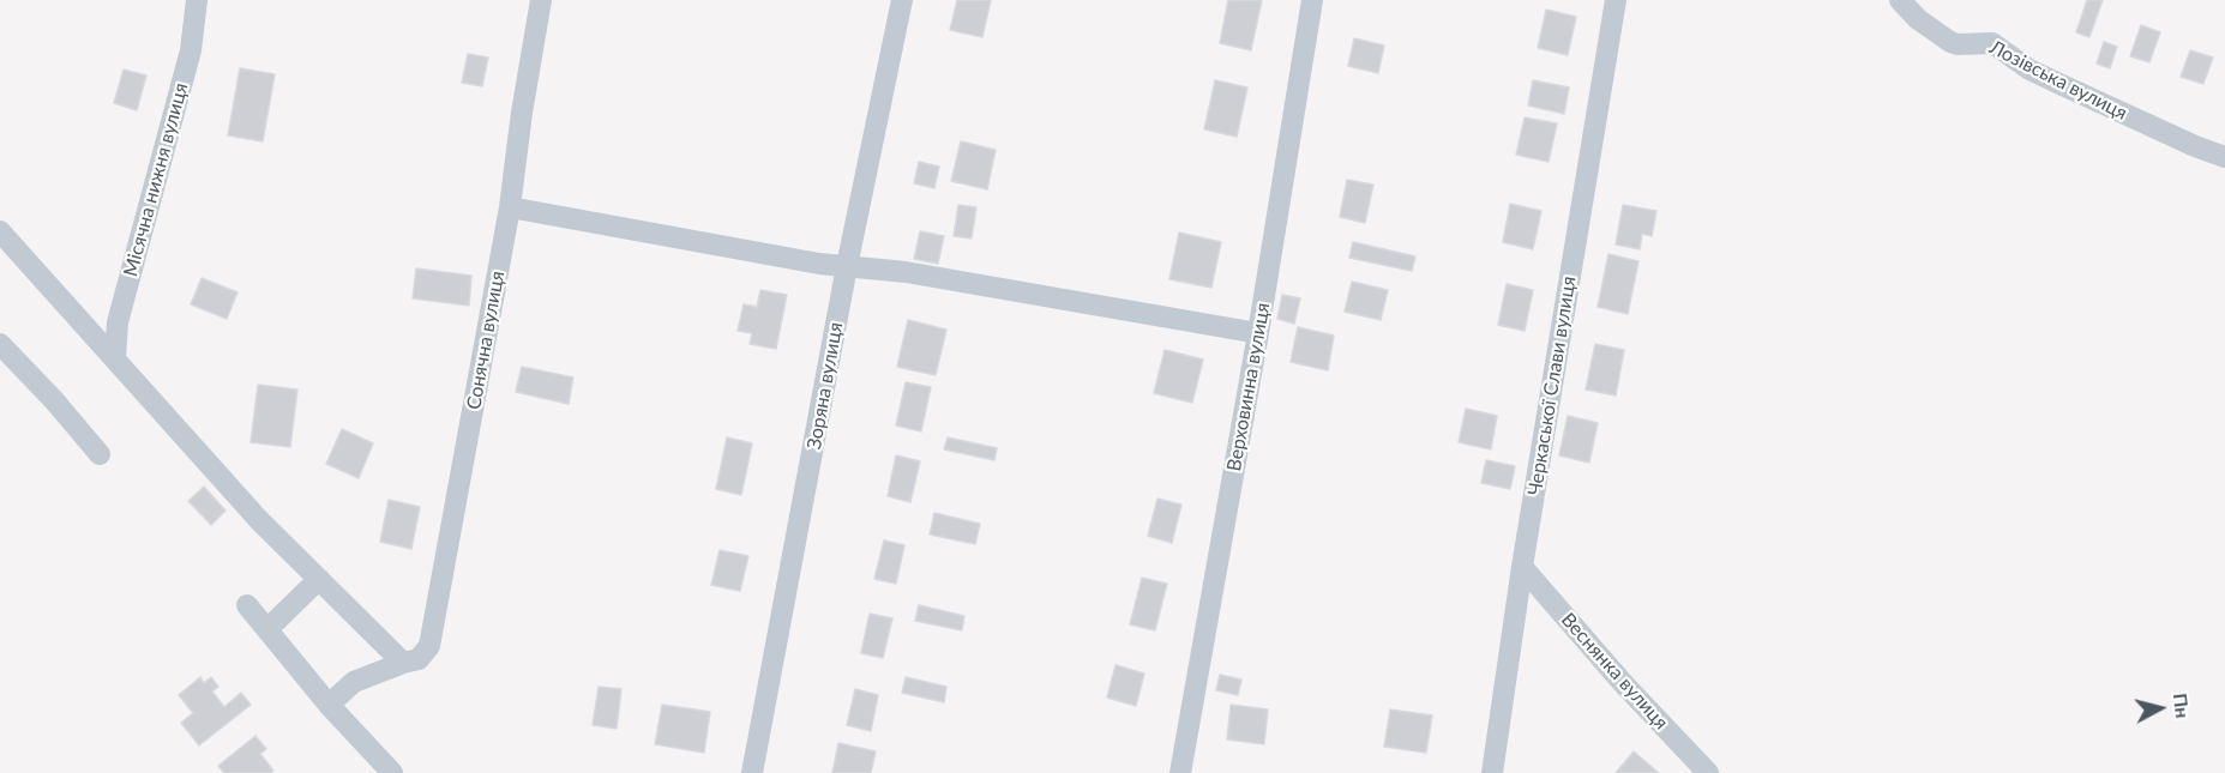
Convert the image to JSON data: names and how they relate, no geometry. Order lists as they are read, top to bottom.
{
  "streets": {
    "street": [
      "Лозівська вулиця",
      "Місячна нижня вулиця",
      "Сонячна вулиця",
      "Зоряна вулиця",
      "Черкаської Слави вулиця",
      "Верховинна вулиця",
      "Веснянка вулиця"
    ]
  },
  "crossings": [
    ["Черкаської Слави вулиця", "Веснянка вулиця"]
  ],
  "north": "right"
}
